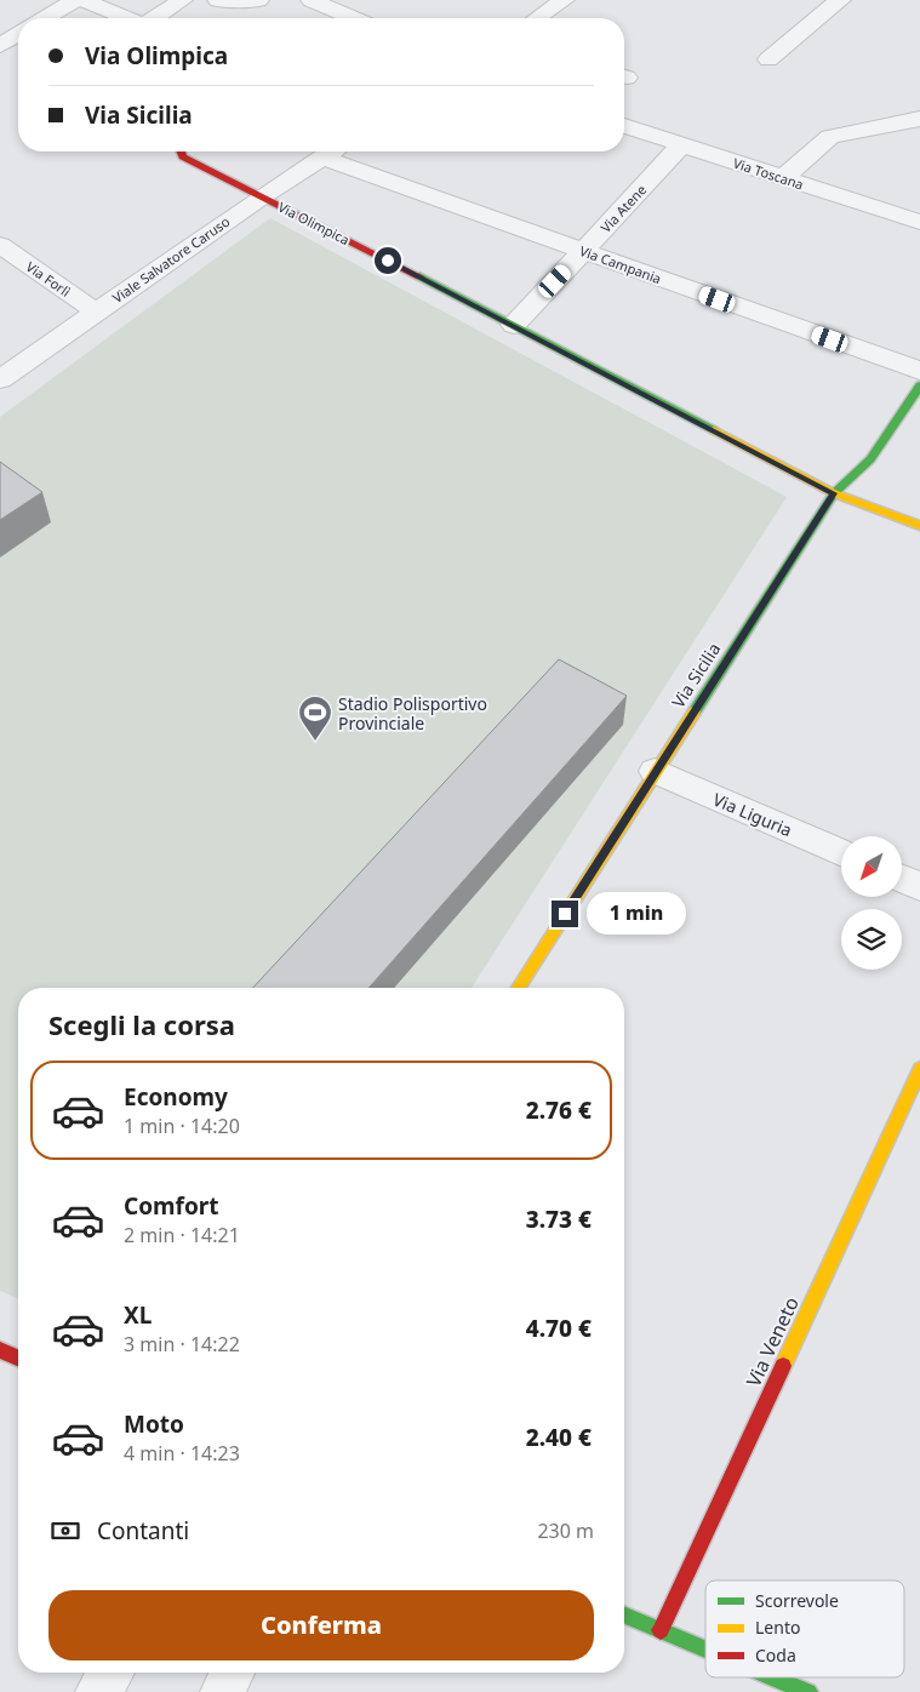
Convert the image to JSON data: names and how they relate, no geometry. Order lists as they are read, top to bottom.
{
  "streets": {
    "street": [
      "Via Toscana",
      "Via Atene",
      "Via Olimpica",
      "Viale Salvatore Caruso",
      "Via Campania",
      "Via Forlì",
      "Via Sicilia",
      "Via Liguria",
      "Via Veneto"
    ]
  },
  "crossings": [
    ["Via Toscana", "Via Atene"],
    ["Via Atene", "Via Olimpica"],
    ["Via Atene", "Via Campania"],
    ["Via Olimpica", "Viale Salvatore Caruso"],
    ["Via Olimpica", "Via Sicilia"],
    ["Viale Salvatore Caruso", "Via Campania"],
    ["Viale Salvatore Caruso", "Via Forlì"],
    ["Via Sicilia", "Via Liguria"]
  ],
  "places": {
    "sports": ["Stadio Polisportivo Provinciale"]
  },
  "legend": ["Scorrevole", "Lento", "Coda"],
  "north": "bottom left",
  "page": {
    "banner": ["Via Olimpica", "Via Sicilia"],
    "bubble": "1 min",
    "heading": "Scegli la corsa",
    "list": [
      {
        "name": "Economy",
        "note": "1 min · 14:20",
        "value": "2.76 €"
      },
      {
        "name": "Comfort",
        "note": "2 min · 14:21",
        "value": "3.73 €"
      },
      {
        "name": "XL",
        "note": "3 min · 14:22",
        "value": "4.70 €"
      },
      {
        "name": "Moto",
        "note": "4 min · 14:23",
        "value": "2.40 €"
      }
    ],
    "pay": ["Contanti", "230 m"],
    "buttons": "Conferma"
  }
}
